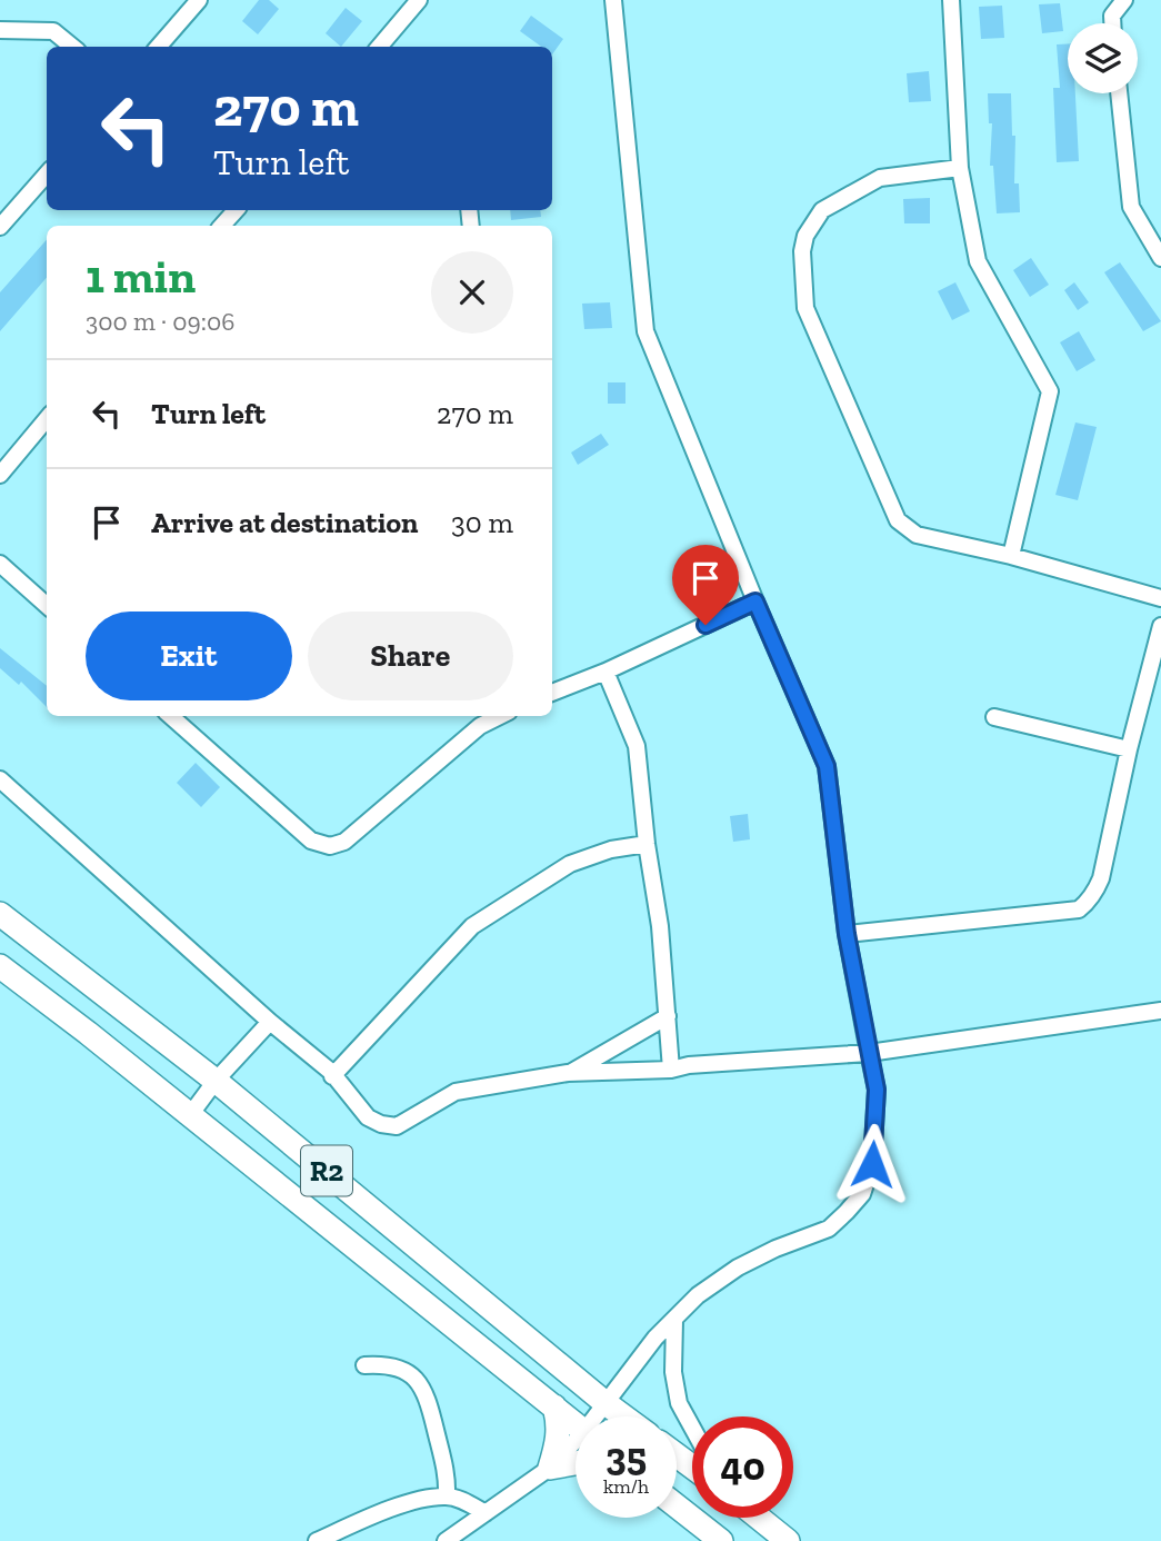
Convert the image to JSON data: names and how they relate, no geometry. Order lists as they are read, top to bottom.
{
  "streets": {
    "highway": ["R2"]
  },
  "page": {
    "turn": ["270 m", "Turn left"],
    "heading": ["1 min", "300 m · 09:06"],
    "list": [
      {
        "name": "Turn left",
        "value": "270 m"
      },
      {
        "name": "Arrive at destination",
        "value": "30 m"
      }
    ],
    "buttons": ["Exit", "Share"],
    "speed": "35 km/h",
    "limit": "40"
  }
}
